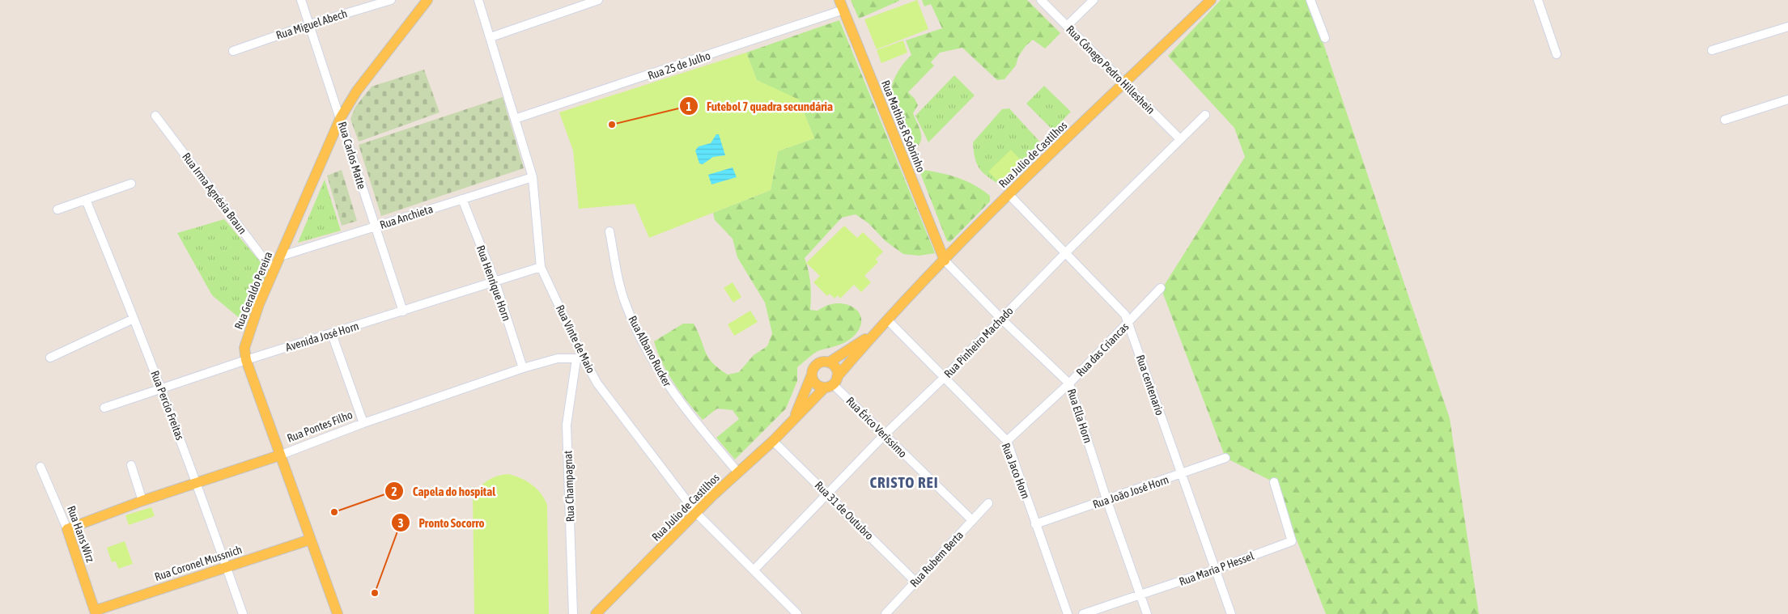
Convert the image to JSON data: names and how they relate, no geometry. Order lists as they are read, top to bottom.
{
  "streets": {
    "main road": [
      "Rua Mathias R Sobrinho",
      "Rua Julio de Castilhos",
      "Rua Geraldo Pereira",
      "Rua Pontes Filho",
      "Rua Hans Wirz",
      "Rua Coronel Mussnich"
    ],
    "street": [
      "Rua Miguel Abech",
      "Rua 25 de Julho",
      "Rua Cônego Pedro Hilleshein",
      "Rua Carlos Matte",
      "Rua Irma Agnésia Braun",
      "Rua Anchieta",
      "Rua Henrique Horn",
      "Avenida José Horn",
      "Rua Vinte de Maio",
      "Rua Pinheiro Machado",
      "Rua das Criancas",
      "Rua Albano Rucker",
      "Rua centenario",
      "Rua Percio Freitas",
      "Rua Ella Horn",
      "Rua Érico Veríssimo",
      "Rua Jaco Horn",
      "Rua Champagnat",
      "Rua João José Horn",
      "Rua 31 de Outubro",
      "Rua Rubem Berta",
      "Rua Maria P Hessel"
    ]
  },
  "crossings": [
    ["Rua Miguel Abech", "Rua Carlos Matte"],
    ["Rua 25 de Julho", "Rua Mathias R Sobrinho"],
    ["Rua 25 de Julho", "Rua Vinte de Maio"],
    ["Rua Cônego Pedro Hilleshein", "Rua Julio de Castilhos"],
    ["Rua Cônego Pedro Hilleshein", "Rua Pinheiro Machado"],
    ["Rua Mathias R Sobrinho", "Rua Julio de Castilhos"],
    ["Rua Mathias R Sobrinho", "Rua Ella Horn"],
    ["Rua Julio de Castilhos", "Rua Vinte de Maio"],
    ["Rua Julio de Castilhos", "Rua Albano Rucker"],
    ["Rua Julio de Castilhos", "Rua centenario"],
    ["Rua Julio de Castilhos", "Rua Ella Horn"],
    ["Rua Julio de Castilhos", "Rua Érico Veríssimo"],
    ["Rua Julio de Castilhos", "Rua Jaco Horn"],
    ["Rua Julio de Castilhos", "Rua 31 de Outubro"],
    ["Rua Carlos Matte", "Rua Anchieta"],
    ["Rua Carlos Matte", "Rua Geraldo Pereira"],
    ["Rua Carlos Matte", "Avenida José Horn"],
    ["Rua Irma Agnésia Braun", "Rua Geraldo Pereira"],
    ["Rua Anchieta", "Rua Henrique Horn"],
    ["Rua Anchieta", "Rua Geraldo Pereira"],
    ["Rua Anchieta", "Rua Vinte de Maio"],
    ["Rua Henrique Horn", "Avenida José Horn"],
    ["Rua Henrique Horn", "Rua Pontes Filho"],
    ["Rua Geraldo Pereira", "Avenida José Horn"],
    ["Rua Geraldo Pereira", "Rua Pontes Filho"],
    ["Rua Geraldo Pereira", "Rua Coronel Mussnich"],
    ["Avenida José Horn", "Rua Vinte de Maio"],
    ["Avenida José Horn", "Rua Percio Freitas"],
    ["Rua Vinte de Maio", "Rua Pinheiro Machado"],
    ["Rua Vinte de Maio", "Rua Pontes Filho"],
    ["Rua Vinte de Maio", "Rua Champagnat"],
    ["Rua Pinheiro Machado", "Rua centenario"],
    ["Rua Pinheiro Machado", "Rua Ella Horn"],
    ["Rua Pinheiro Machado", "Rua Érico Veríssimo"],
    ["Rua Pinheiro Machado", "Rua Jaco Horn"],
    ["Rua Pinheiro Machado", "Rua 31 de Outubro"],
    ["Rua das Criancas", "Rua centenario"],
    ["Rua das Criancas", "Rua Ella Horn"],
    ["Rua das Criancas", "Rua Jaco Horn"],
    ["Rua centenario", "Rua João José Horn"],
    ["Rua centenario", "Rua Maria P Hessel"],
    ["Rua Percio Freitas", "Rua Pontes Filho"],
    ["Rua Percio Freitas", "Rua Coronel Mussnich"],
    ["Rua Ella Horn", "Rua João José Horn"],
    ["Rua Ella Horn", "Rua Maria P Hessel"],
    ["Rua Pontes Filho", "Rua Champagnat"],
    ["Rua Pontes Filho", "Rua Hans Wirz"],
    ["Rua Érico Veríssimo", "Rua Rubem Berta"],
    ["Rua Jaco Horn", "Rua João José Horn"],
    ["Rua 31 de Outubro", "Rua Rubem Berta"],
    ["Rua Hans Wirz", "Rua Coronel Mussnich"]
  ],
  "districts": ["CRISTO REI"],
  "places": ["Futebol 7 quadra secundária", "Capela do hospital", "Pronto Socorro"]
}
